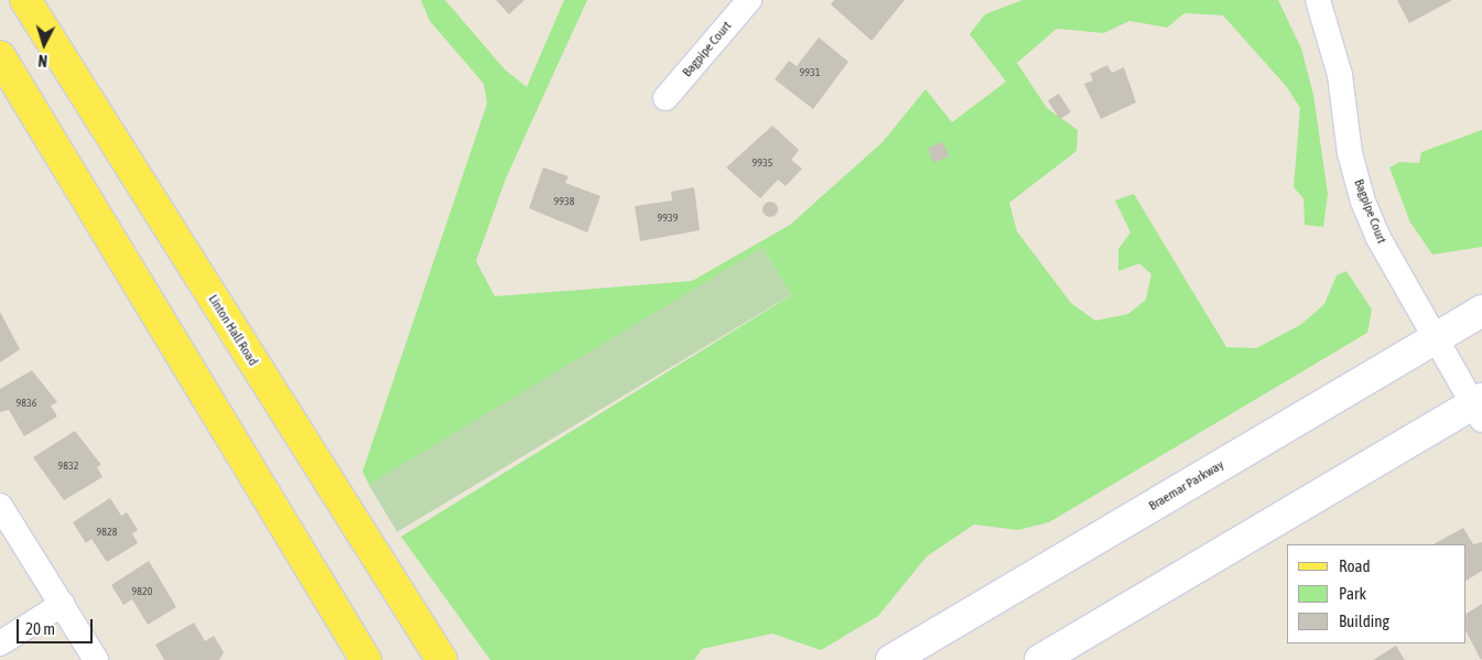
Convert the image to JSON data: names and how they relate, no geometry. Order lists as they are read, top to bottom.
{
  "streets": {
    "main road": ["Linton Hall Road"],
    "street": ["Bagpipe Court", "Braemar Parkway"]
  },
  "crossings": [
    ["Bagpipe Court", "Braemar Parkway"]
  ],
  "house_numbers": [
    "9931",
    "9935",
    "9938",
    "9939",
    "9836",
    "9832",
    "9828",
    "9820"
  ],
  "legend": ["Road", "Park", "Building"],
  "scale_bar": "20 m",
  "north": "bottom"
}
